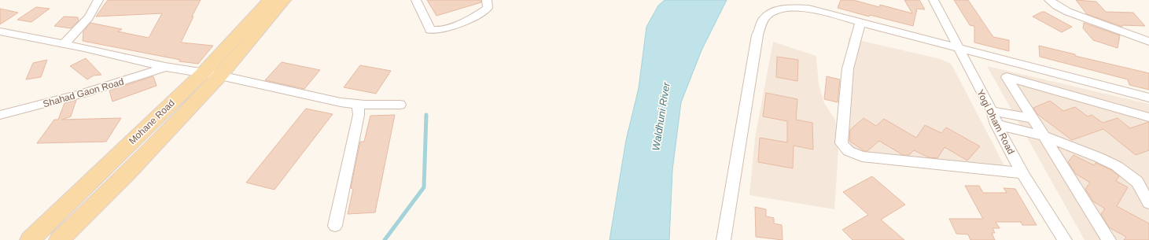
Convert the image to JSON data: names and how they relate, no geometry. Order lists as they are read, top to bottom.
{
  "streets": {
    "main road": ["Mohane Road"],
    "street": ["Shahad Gaon Road", "Yogi Dham Road"]
  },
  "water": ["Waldhuni River"]
}
